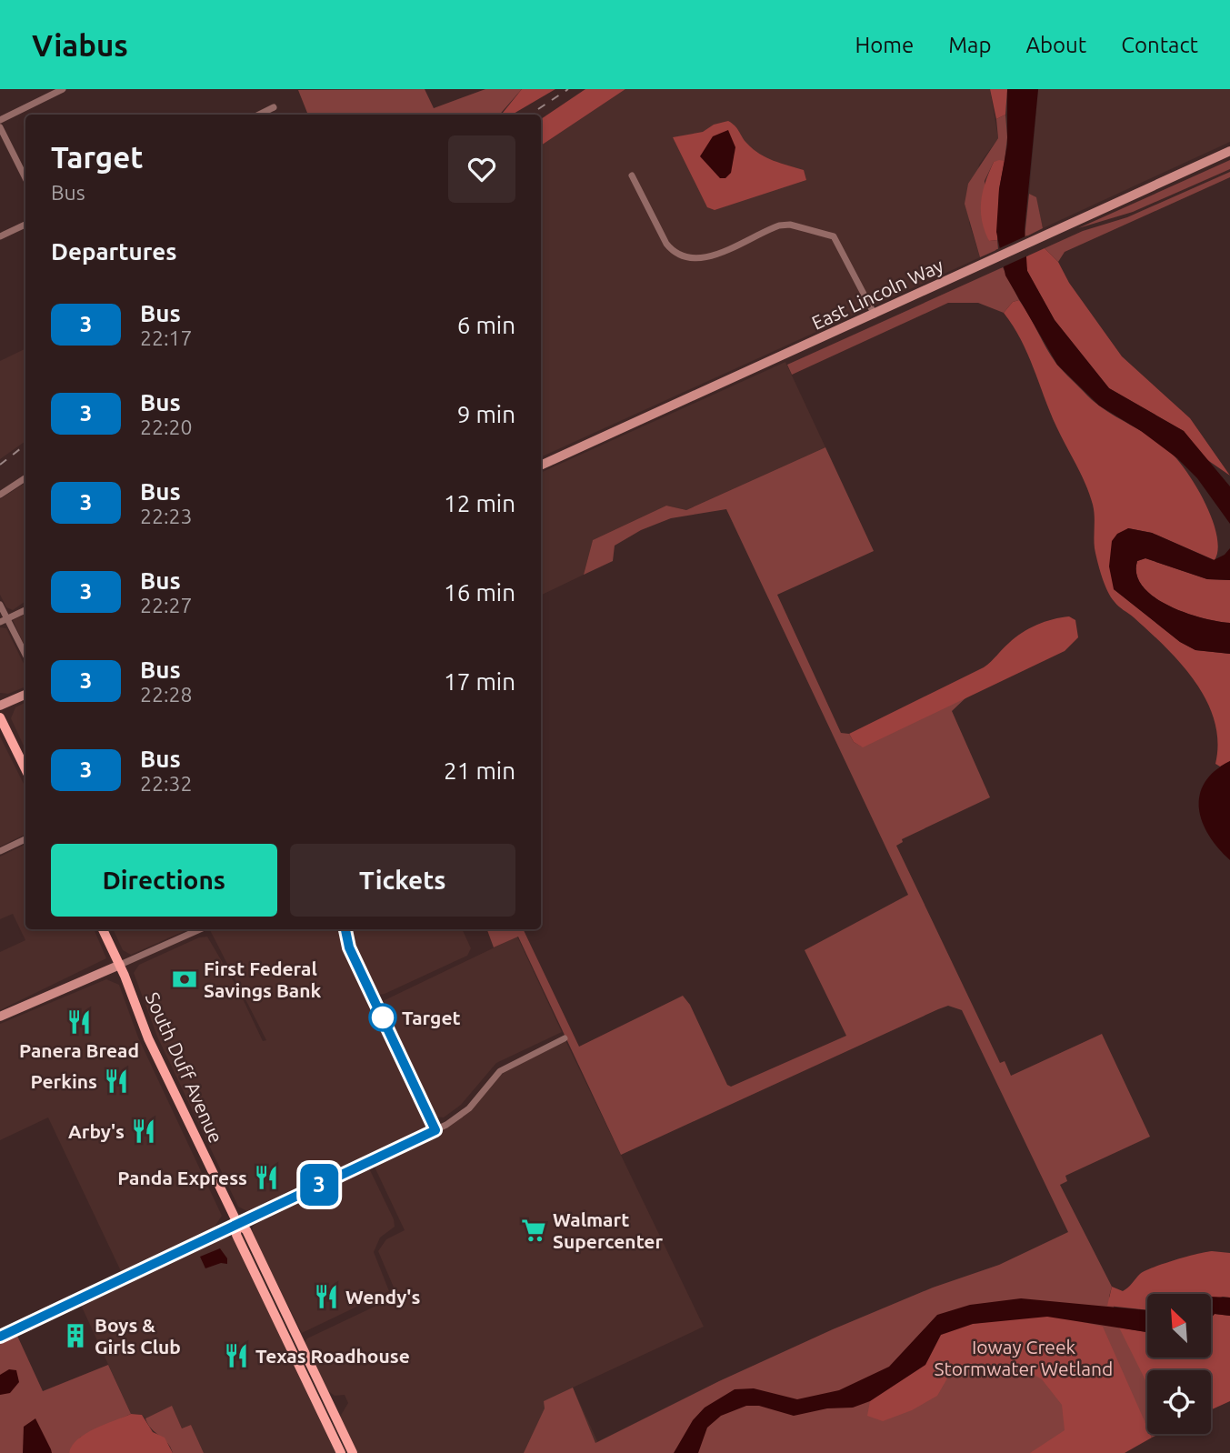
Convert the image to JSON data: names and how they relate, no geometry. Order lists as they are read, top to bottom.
{
  "streets": {
    "main road": ["East Lincoln Way", "South Duff Avenue"]
  },
  "parks": ["Ioway Creek Stormwater Wetland"],
  "places": {
    "bank": ["First Federal Savings Bank"],
    "other": ["Target"],
    "restaurant": [
      "Panera Bread",
      "Perkins",
      "Arby's",
      "Panda Express",
      "Wendy's",
      "Texas Roadhouse"
    ],
    "supermarket": ["Walmart Supercenter"],
    "building": ["Boys & Girls Club"]
  },
  "lines": ["bus line 3"],
  "north": "top left",
  "page": {
    "header": "Viabus",
    "nav": [
      "Home",
      "Map",
      "About",
      "Contact"
    ],
    "on_map": "3",
    "heading": [
      ["Target", "Bus"],
      "Departures"
    ],
    "list": [
      {
        "mark": "3",
        "name": "Bus",
        "note": "22:17",
        "value": "6 min"
      },
      {
        "mark": "3",
        "name": "Bus",
        "note": "22:20",
        "value": "9 min"
      },
      {
        "mark": "3",
        "name": "Bus",
        "note": "22:23",
        "value": "12 min"
      },
      {
        "mark": "3",
        "name": "Bus",
        "note": "22:27",
        "value": "16 min"
      },
      {
        "mark": "3",
        "name": "Bus",
        "note": "22:28",
        "value": "17 min"
      },
      {
        "mark": "3",
        "name": "Bus",
        "note": "22:32",
        "value": "21 min"
      }
    ],
    "buttons": ["Directions", "Tickets"]
  }
}
